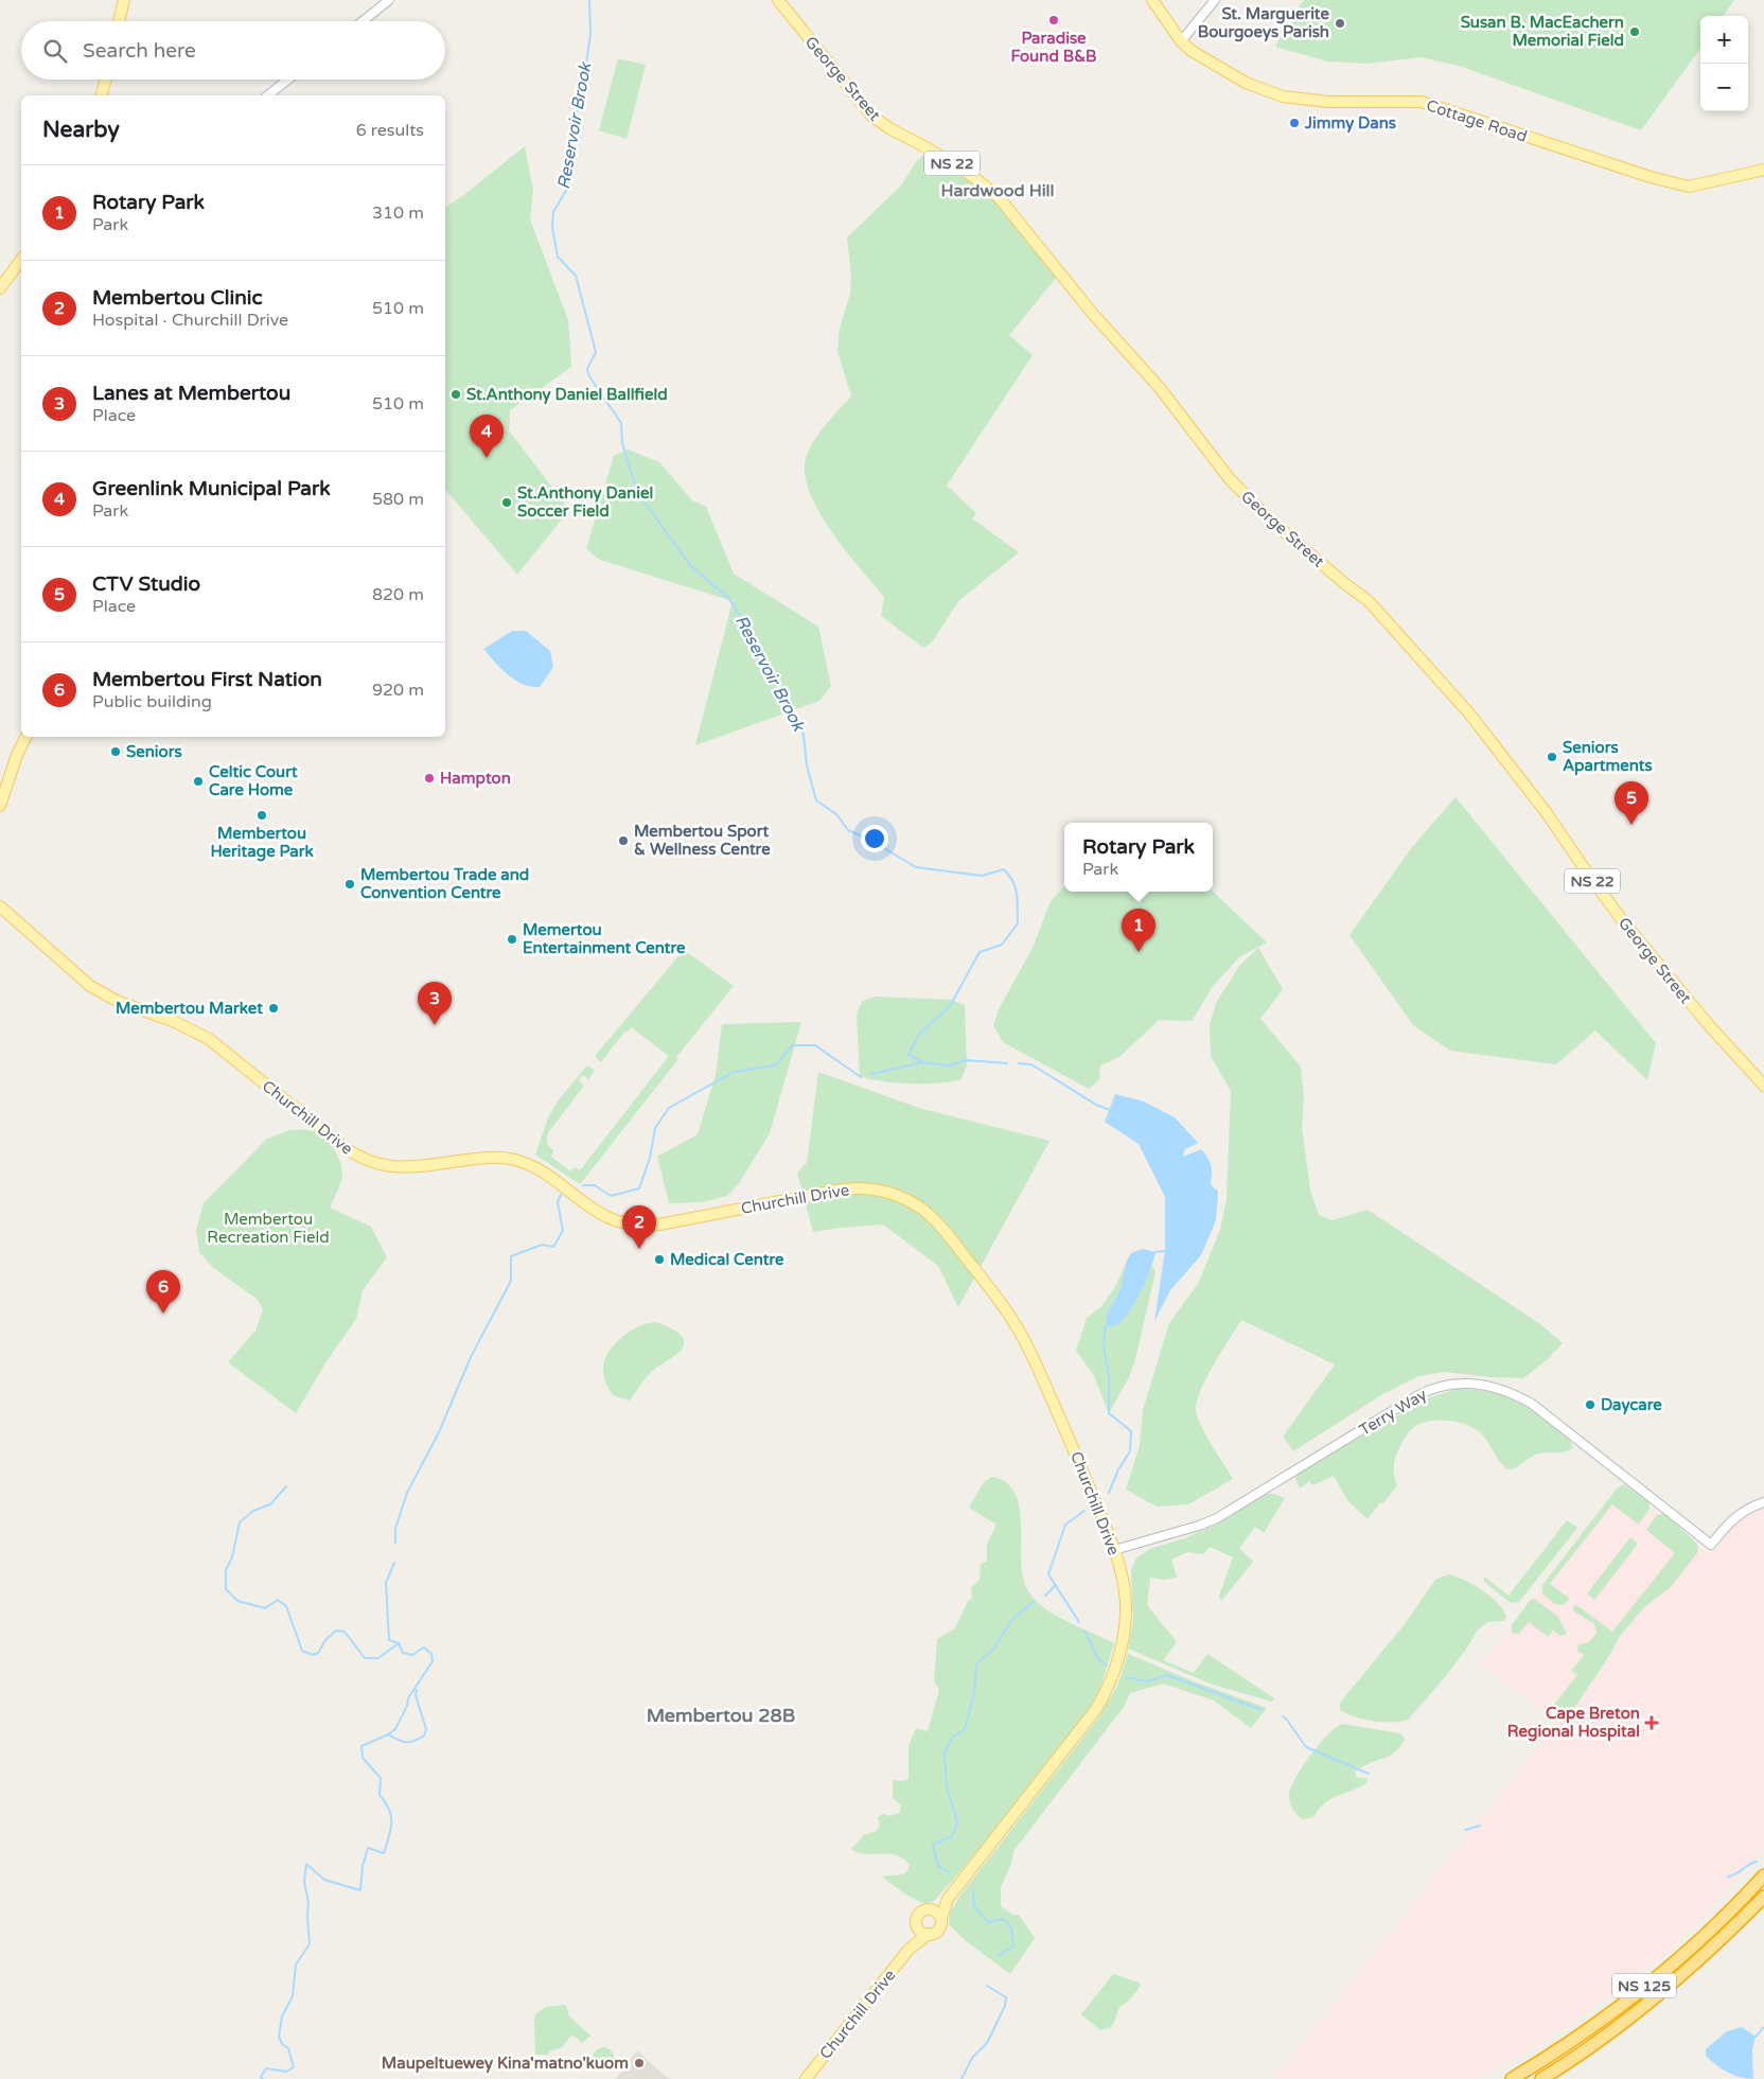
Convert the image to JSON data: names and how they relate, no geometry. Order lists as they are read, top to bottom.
{
  "streets": {
    "highway": ["NS 125"],
    "main road": [
      "George Street",
      "Cottage Road",
      "NS 22",
      "Churchill Drive"
    ],
    "street": ["Terry Way"]
  },
  "crossings": [
    ["Churchill Drive", "Terry Way"]
  ],
  "districts": ["Hardwood Hill", "Membertou 28B"],
  "water": ["Reservoir Brook"],
  "parks": ["Membertou Recreation Field"],
  "places": {
    "other": [
      "Paradise Found B&B",
      "St. Marguerite Bourgoeys Parish",
      "Susan B. MacEachern Memorial Field",
      "Jimmy Dans",
      "St.Anthony Daniel Ballfield",
      "St.Anthony Daniel Soccer Field",
      "Seniors",
      "Seniors Apartments",
      "Hampton",
      "Celtic Court Care Home",
      "Membertou Heritage Park",
      "Membertou Sport & Wellness Centre",
      "Membertou Trade and Convention Centre",
      "Memertou Entertainment Centre",
      "Membertou Market",
      "Medical Centre",
      "Daycare",
      "Maupeltuewey Kina'matno'kuom"
    ],
    "health": ["Cape Breton Regional Hospital"]
  },
  "page": {
    "map_buttons": ["+", "−"],
    "search": "Search here",
    "heading": ["Nearby", "6 results"],
    "list": [
      {
        "mark": "1",
        "name": "Rotary Park",
        "note": "Park",
        "value": "310 m"
      },
      {
        "mark": "2",
        "name": "Membertou Clinic",
        "note": "Hospital · Churchill Drive",
        "value": "510 m"
      },
      {
        "mark": "3",
        "name": "Lanes at Membertou",
        "note": "Place",
        "value": "510 m"
      },
      {
        "mark": "4",
        "name": "Greenlink Municipal Park",
        "note": "Park",
        "value": "580 m"
      },
      {
        "mark": "5",
        "name": "CTV Studio",
        "note": "Place",
        "value": "820 m"
      },
      {
        "mark": "6",
        "name": "Membertou First Nation",
        "note": "Public building",
        "value": "920 m"
      }
    ],
    "pins": [
      "4",
      "5",
      "1",
      "3",
      "2",
      "6"
    ],
    "popup": ["Rotary Park", "Park"]
  }
}
